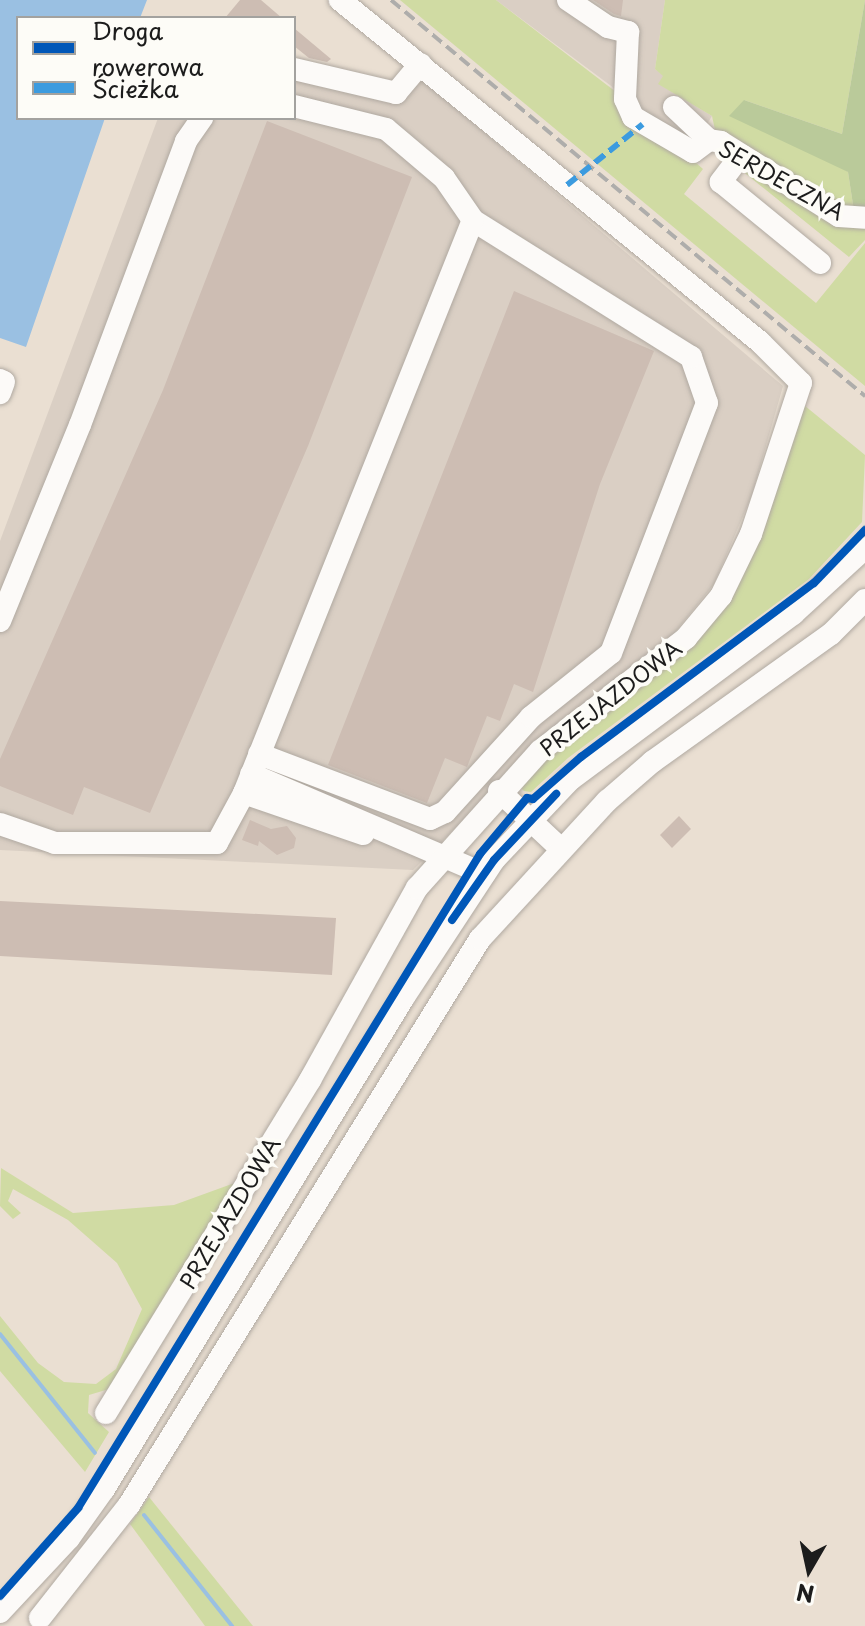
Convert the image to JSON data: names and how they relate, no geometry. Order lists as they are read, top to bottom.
{
  "streets": {
    "street": ["SERDECZNA", "PRZEJAZDOWA"]
  },
  "legend": ["Droga rowerowa", "Ścieżka"],
  "north": "bottom"
}
